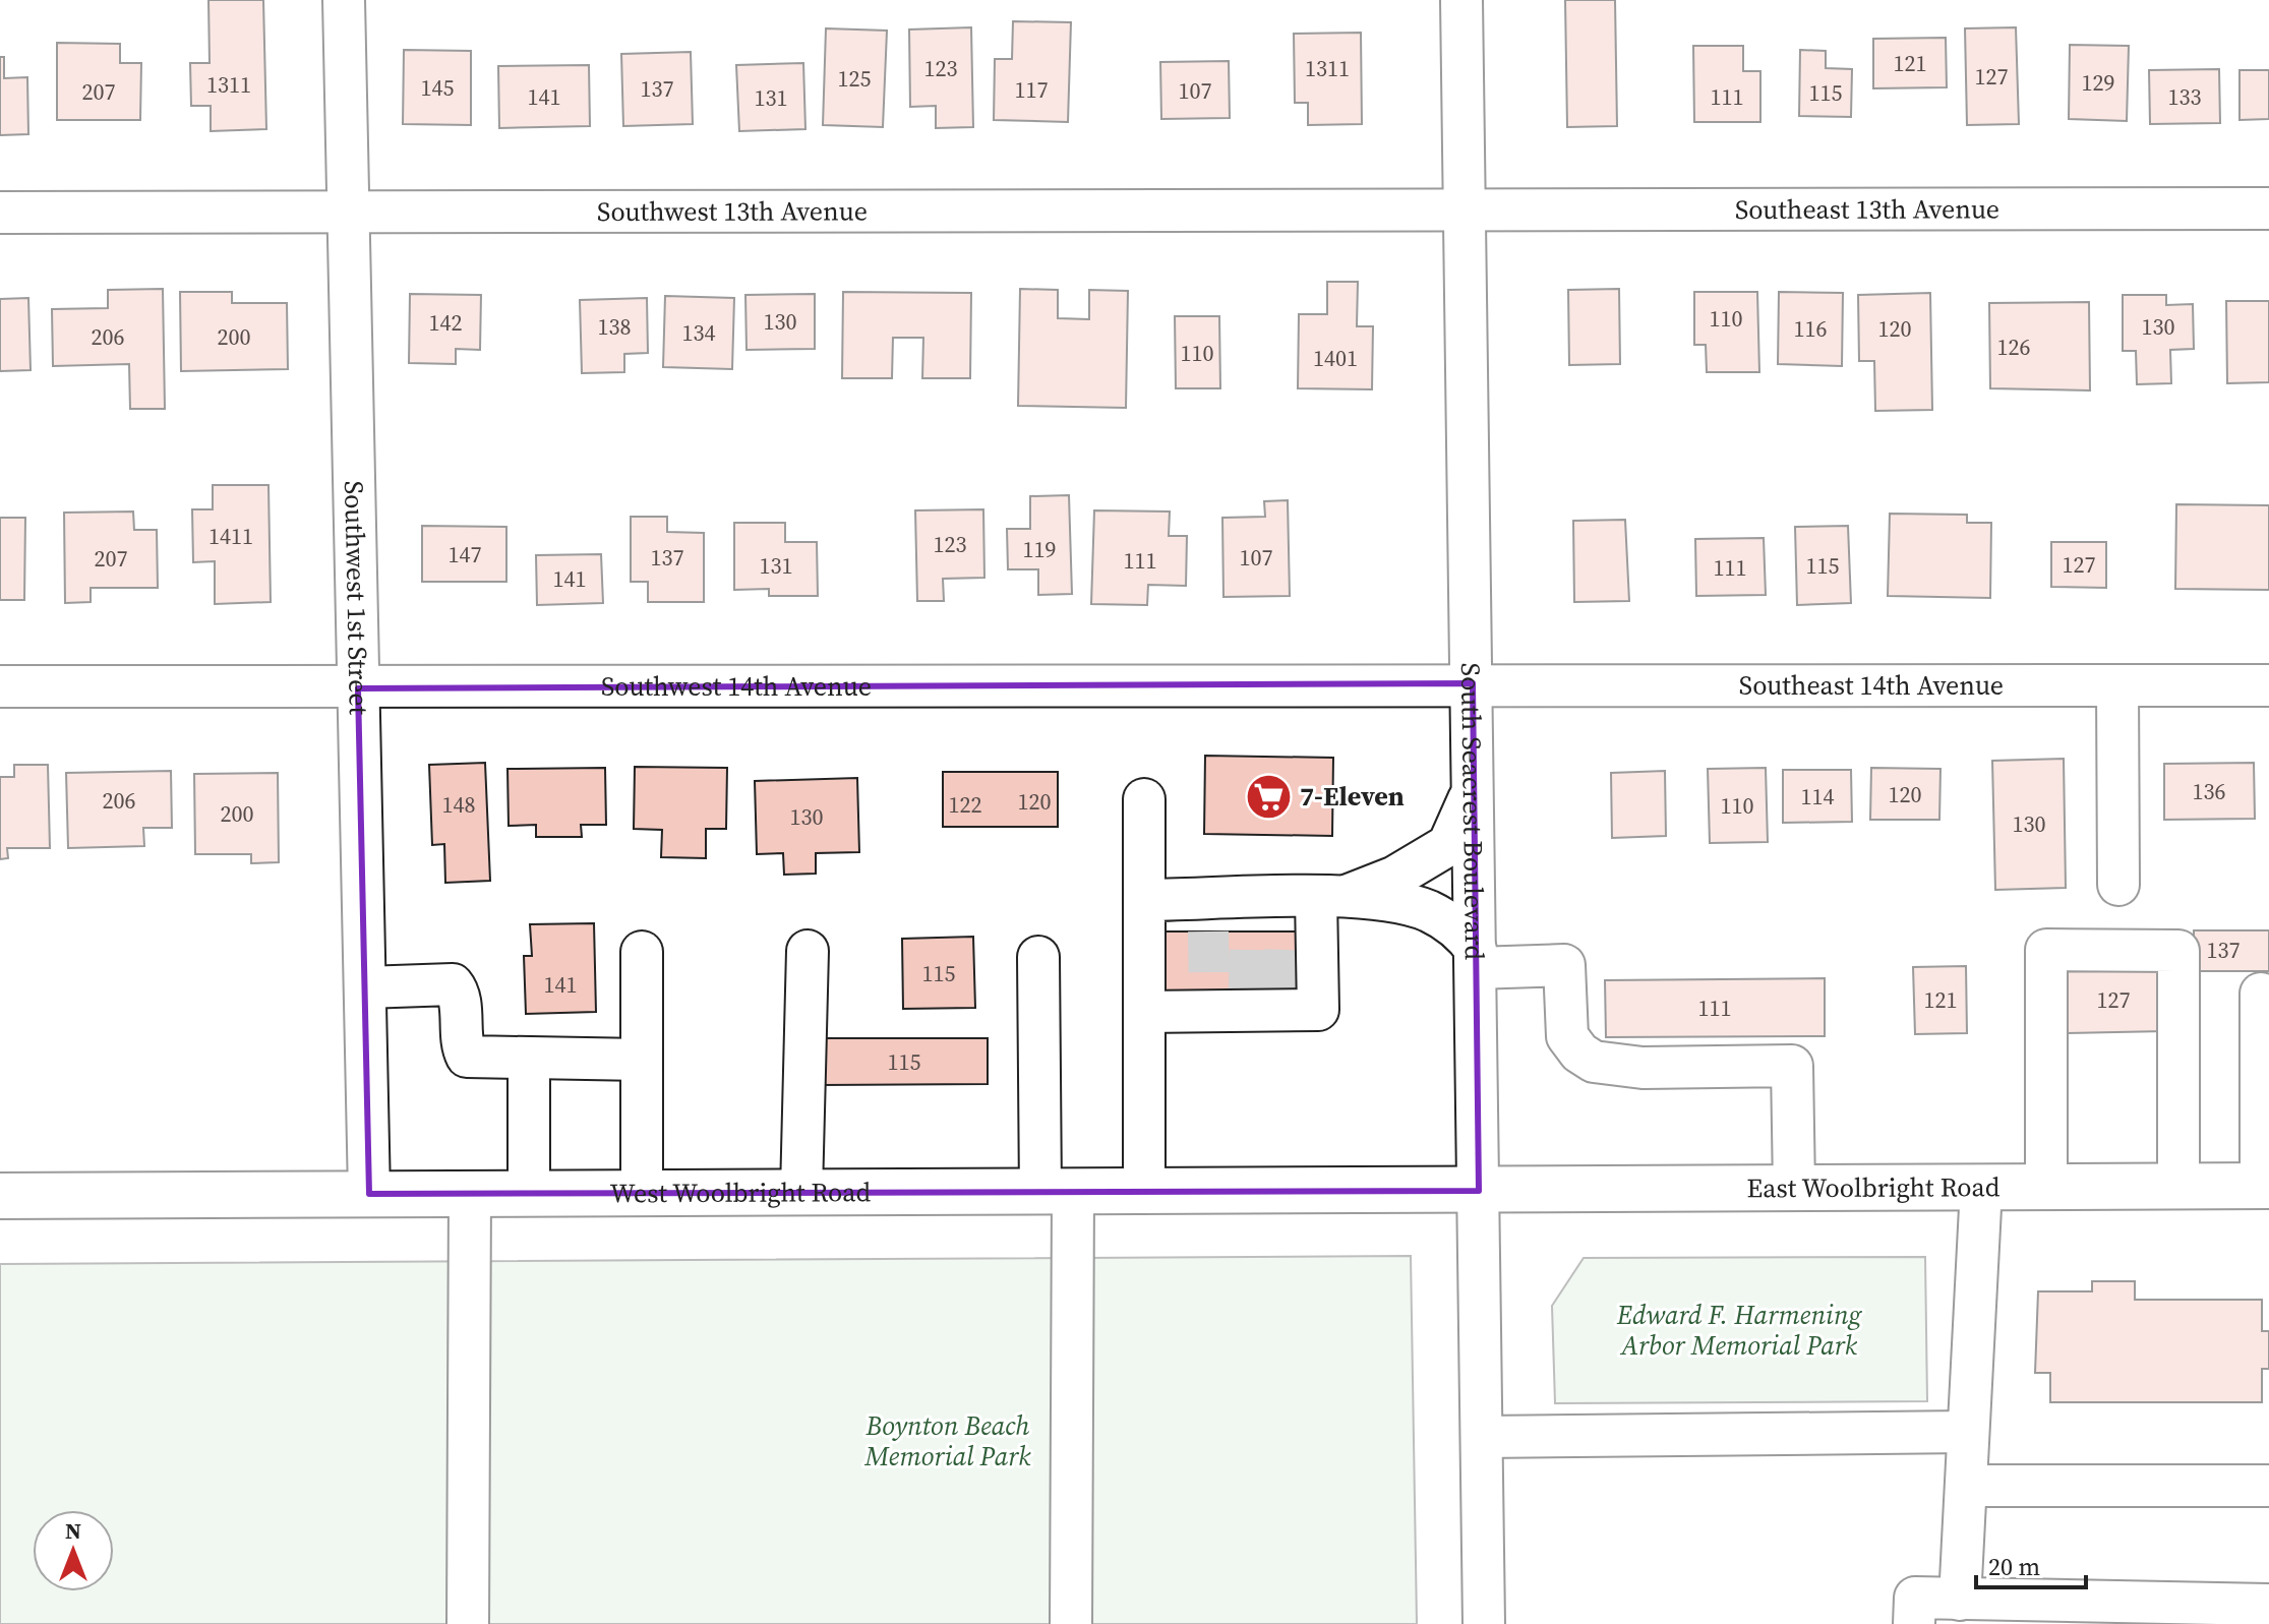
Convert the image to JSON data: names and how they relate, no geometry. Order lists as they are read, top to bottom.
{
  "streets": {
    "main road": ["East Woolbright Road", "West Woolbright Road"],
    "street": [
      "Southeast 13th Avenue",
      "Southwest 13th Avenue",
      "Southwest 1st Street",
      "Southeast 14th Avenue",
      "Southwest 14th Avenue",
      "South Seacrest Boulevard"
    ]
  },
  "crossings": [
    ["Southeast 13th Avenue", "Southwest 13th Avenue"],
    ["Southeast 13th Avenue", "South Seacrest Boulevard"],
    ["Southwest 13th Avenue", "Southwest 1st Street"],
    ["Southwest 13th Avenue", "South Seacrest Boulevard"],
    ["Southwest 1st Street", "Southwest 14th Avenue"],
    ["Southwest 1st Street", "West Woolbright Road"],
    ["Southeast 14th Avenue", "Southwest 14th Avenue"],
    ["Southeast 14th Avenue", "South Seacrest Boulevard"],
    ["Southwest 14th Avenue", "South Seacrest Boulevard"],
    ["South Seacrest Boulevard", "East Woolbright Road"],
    ["South Seacrest Boulevard", "West Woolbright Road"],
    ["East Woolbright Road", "West Woolbright Road"]
  ],
  "parks": ["Edward F. Harmening Arbor Memorial Park", "Boynton Beach Memorial Park"],
  "places": {
    "supermarket": ["7-Eleven"]
  },
  "house_numbers": [
    "121",
    "123",
    "1311",
    "127",
    "125",
    "129",
    "1311",
    "145",
    "137",
    "117",
    "107",
    "207",
    "115",
    "141",
    "111",
    "133",
    "131",
    "110",
    "130",
    "142",
    "138",
    "130",
    "116",
    "120",
    "134",
    "206",
    "200",
    "126",
    "110",
    "1401",
    "1411",
    "123",
    "119",
    "147",
    "137",
    "107",
    "207",
    "111",
    "127",
    "131",
    "115",
    "111",
    "141",
    "136",
    "120",
    "114",
    "206",
    "120",
    "148",
    "122",
    "110",
    "200",
    "130",
    "130",
    "137",
    "115",
    "141",
    "121",
    "127",
    "111",
    "115"
  ],
  "scale_bar": "20 m",
  "north": "top"
}
